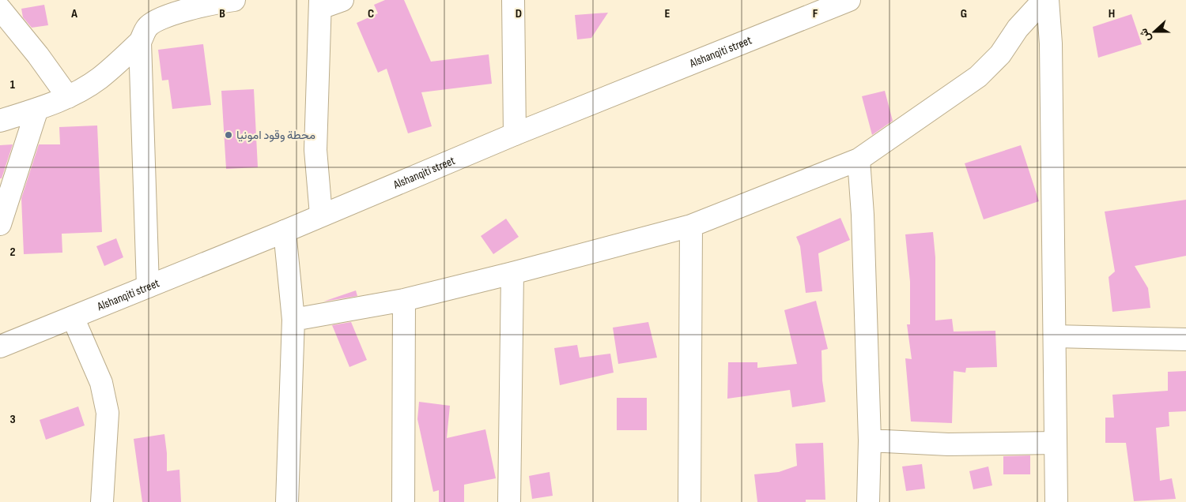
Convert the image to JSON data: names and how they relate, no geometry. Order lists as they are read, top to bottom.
{
  "streets": {
    "street": ["Alshanqiti street"]
  },
  "places": ["محطة وقود امونيا"],
  "north": "left",
  "grid": {
    "columns": [
      "A",
      "B",
      "C",
      "D",
      "E",
      "F",
      "G",
      "H"
    ],
    "rows": ["1", "2", "3"]
  }
}
